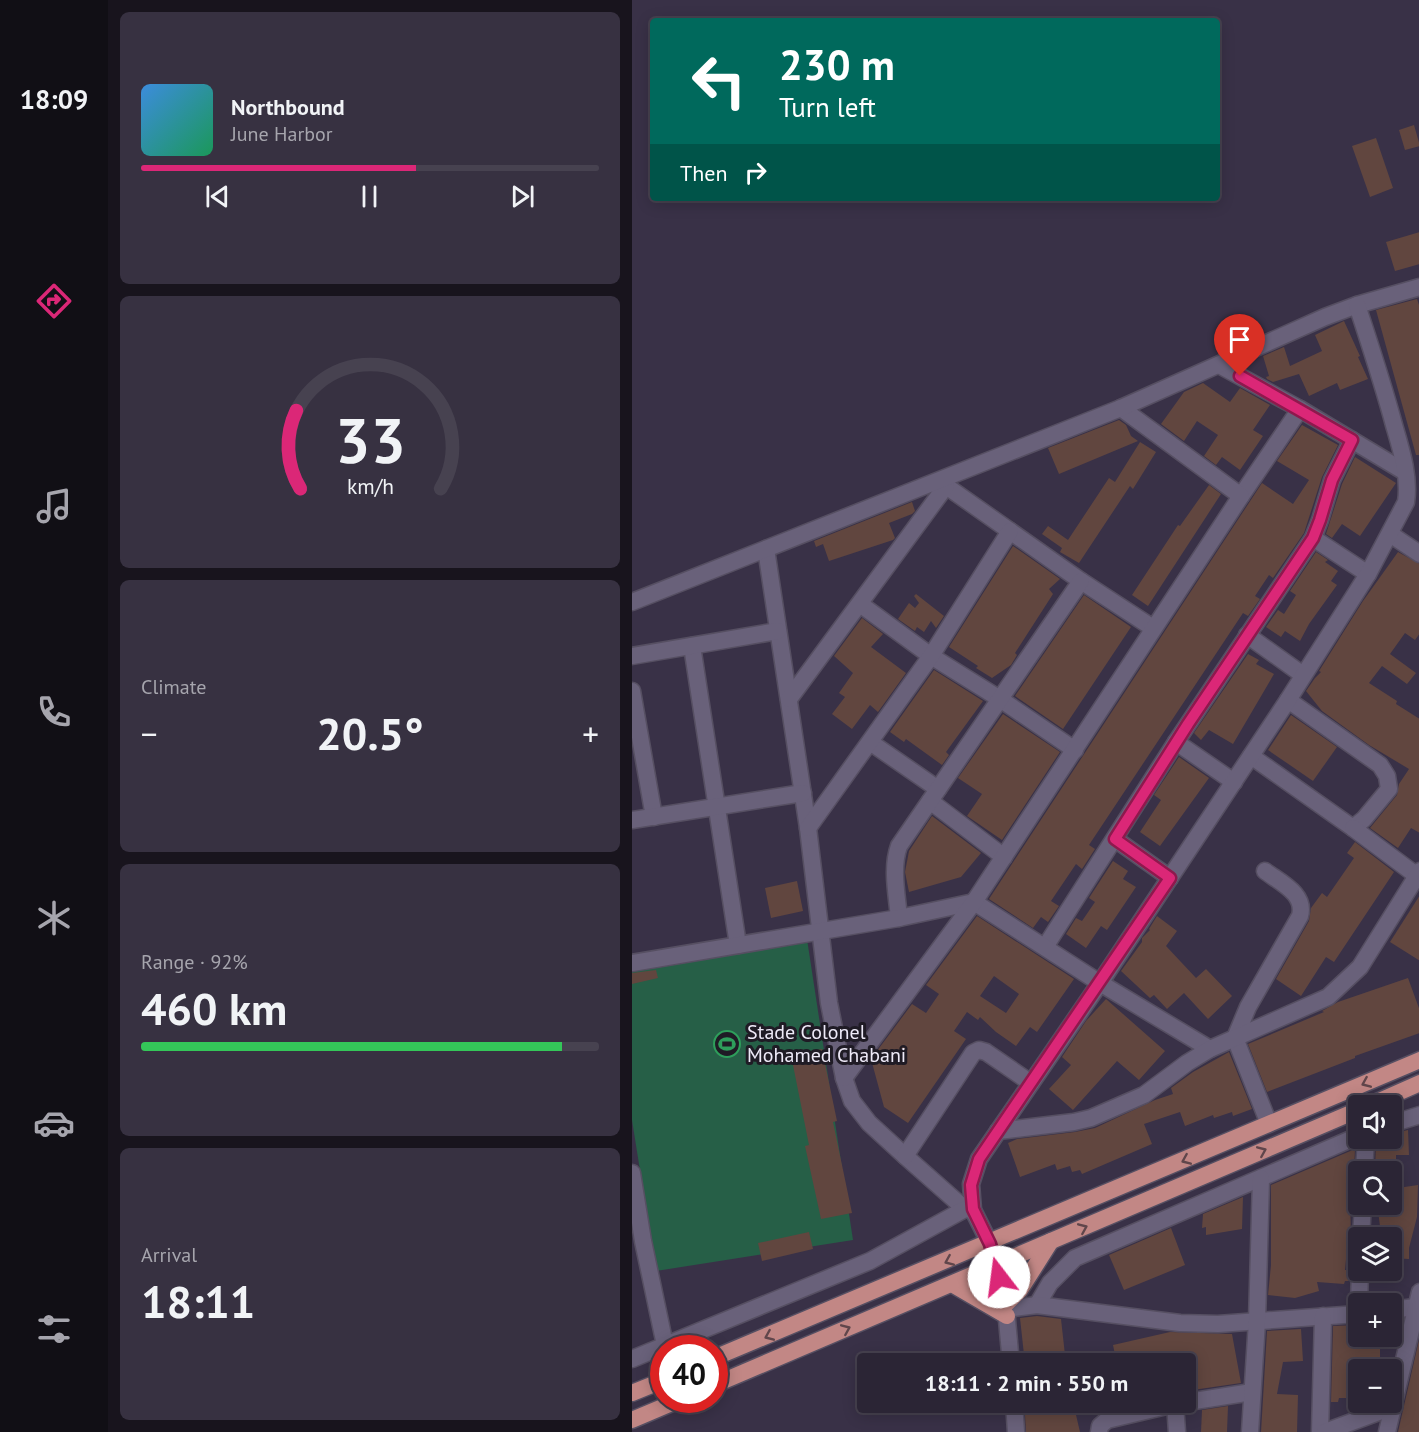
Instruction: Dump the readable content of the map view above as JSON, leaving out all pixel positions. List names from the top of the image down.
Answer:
{
  "places": {
    "sports": ["Stade Colonel Mohamed Chabani"]
  },
  "page": {
    "tabs": "18:09",
    "turn": ["230 m", "Turn left"],
    "song": ["Northbound", "June Harbor"],
    "then": "Then",
    "tile": [
      "Climate",
      ["Range · 92%", "460 km"],
      ["Arrival", "18:11"]
    ],
    "heat": ["−", "20.5°", "+"],
    "map_buttons": ["+", "−"],
    "limit": "40",
    "trip": "18:11 · 2 min · 550 m",
    "gauge": ["33", "km/h"]
  }
}
